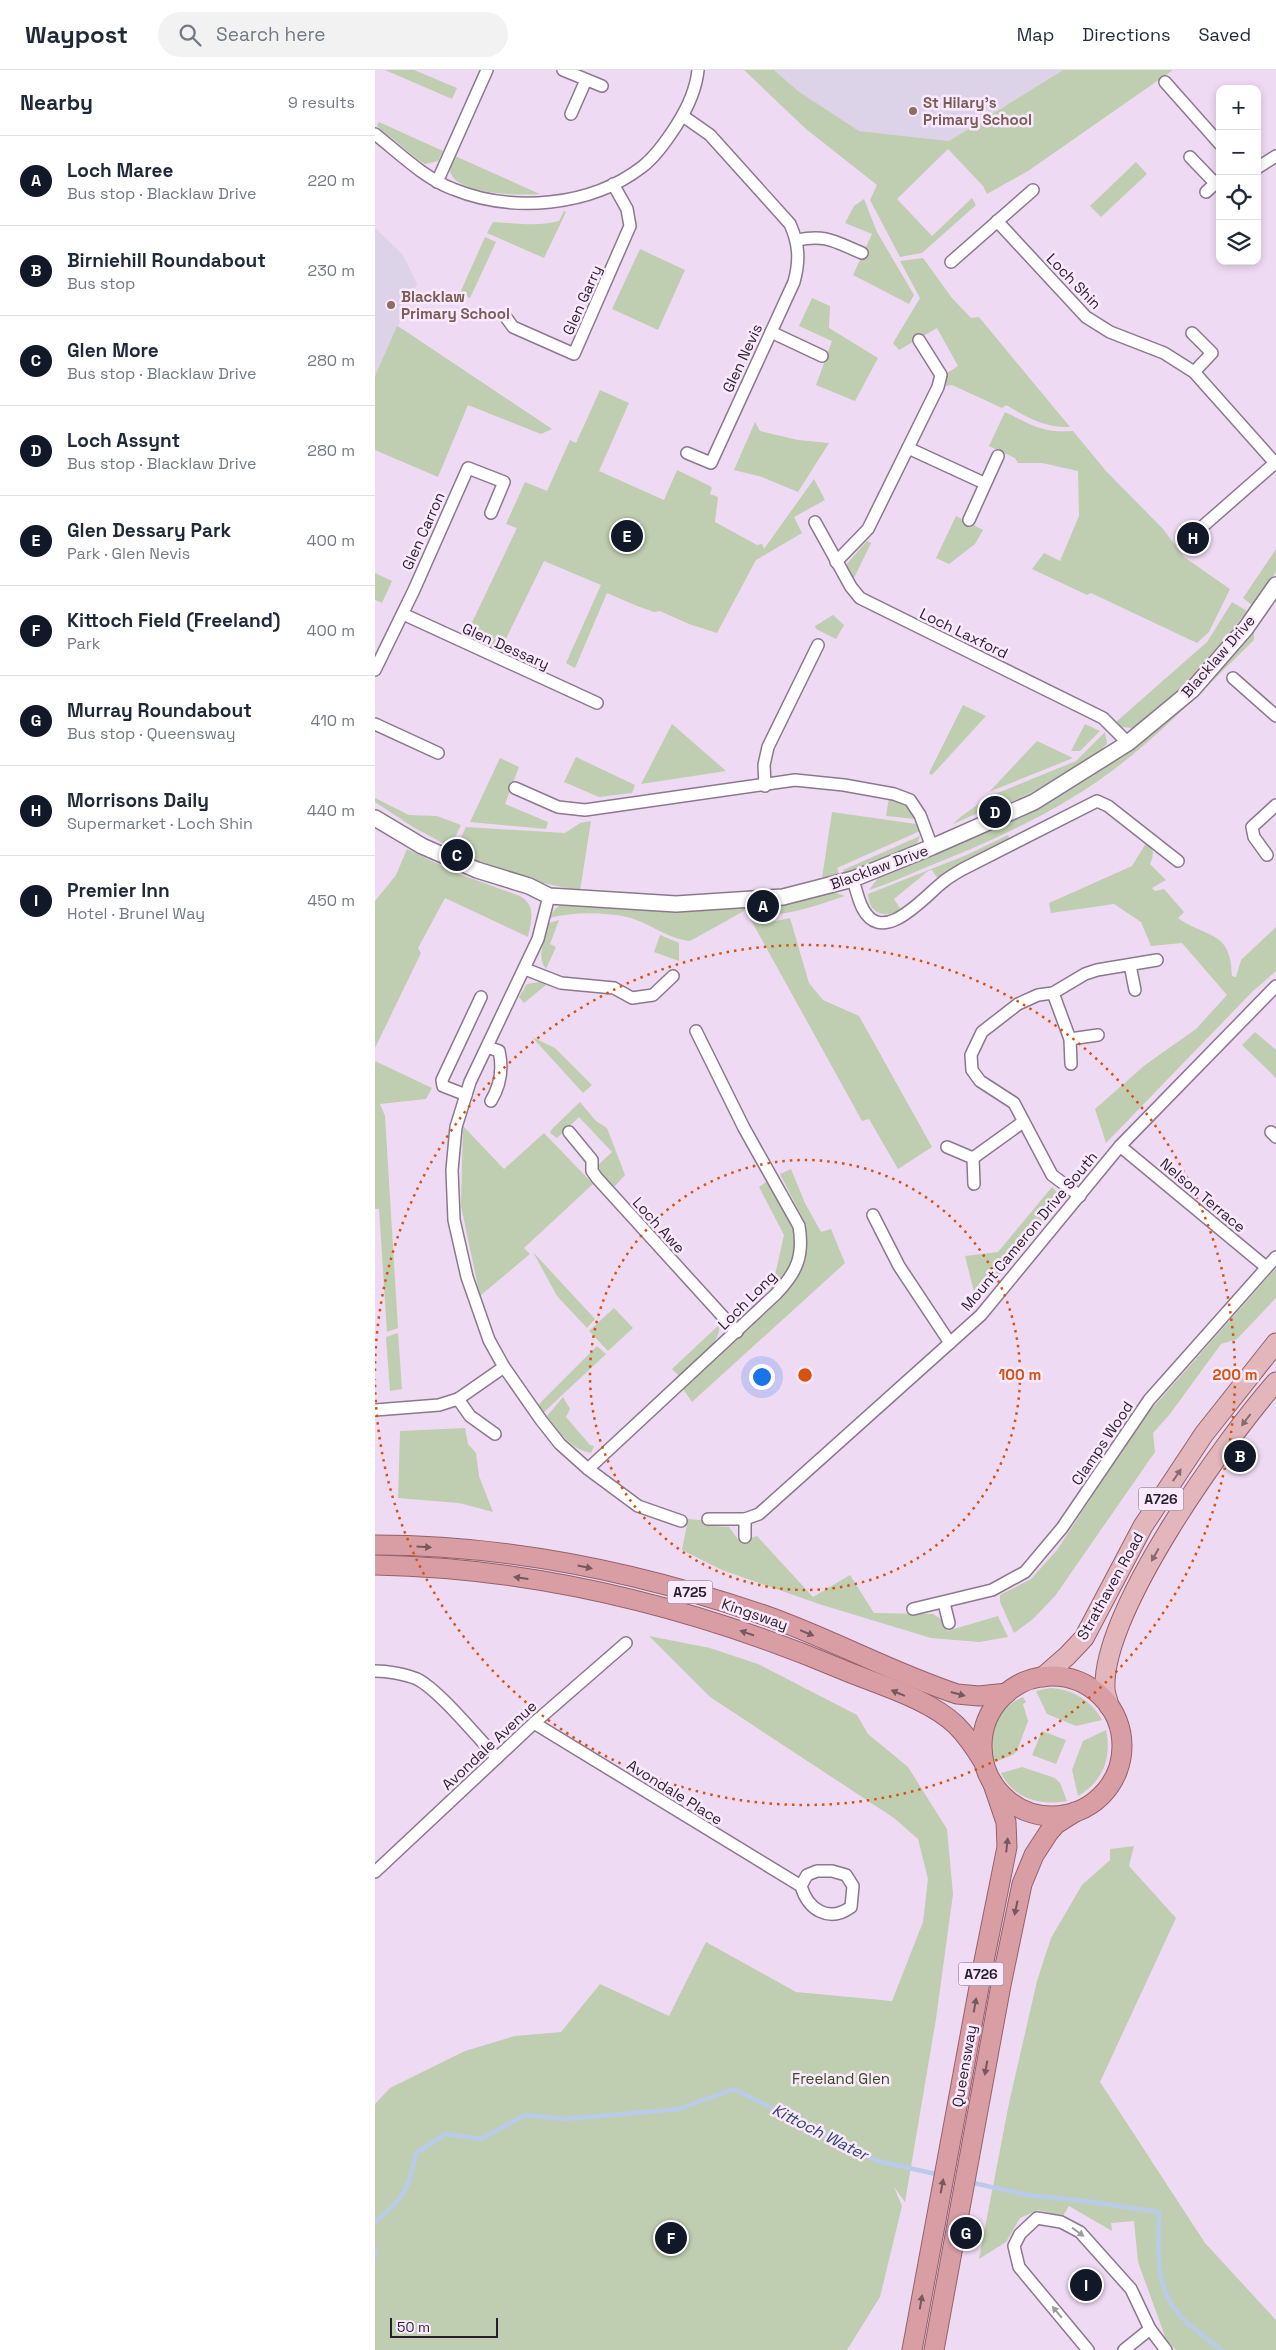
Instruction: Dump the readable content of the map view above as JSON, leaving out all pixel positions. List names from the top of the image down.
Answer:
{
  "streets": {
    "highway": [
      "A726",
      "A725",
      "Kingsway",
      "Queensway"
    ],
    "main road": ["Strathaven Road"],
    "street": [
      "Loch Shin",
      "Glen Garry",
      "Glen Nevis",
      "Glen Carron",
      "Loch Laxford",
      "Glen Dessary",
      "Blacklaw Drive",
      "Nelson Terrace",
      "Loch Awe",
      "Mount Cameron Drive South",
      "Loch Long",
      "Clamps Wood",
      "Avondale Avenue",
      "Avondale Place"
    ]
  },
  "crossings": [
    ["Glen Carron", "Glen Dessary"],
    ["Loch Laxford", "Blacklaw Drive"],
    ["Nelson Terrace", "Mount Cameron Drive South"],
    ["Nelson Terrace", "Clamps Wood"],
    ["Loch Awe", "Loch Long"],
    ["A726", "Strathaven Road"],
    ["A726", "Kingsway"],
    ["A726", "Queensway"],
    ["Strathaven Road", "Kingsway"],
    ["Strathaven Road", "Queensway"],
    ["Kingsway", "Queensway"],
    ["Avondale Avenue", "Avondale Place"]
  ],
  "water": ["Kittoch Water"],
  "parks": ["Freeland Glen"],
  "places": ["St Hilary's Primary School", "Blacklaw Primary School"],
  "scale_bar": "50 m",
  "page": {
    "header": "Waypost",
    "search": "Search here",
    "nav": ["Map", "Directions", "Saved"],
    "heading": ["Nearby", "9 results"],
    "map_buttons": ["+", "−"],
    "list": [
      {
        "mark": "A",
        "name": "Loch Maree",
        "note": "Bus stop · Blacklaw Drive",
        "value": "220 m"
      },
      {
        "mark": "B",
        "name": "Birniehill Roundabout",
        "note": "Bus stop",
        "value": "230 m"
      },
      {
        "mark": "C",
        "name": "Glen More",
        "note": "Bus stop · Blacklaw Drive",
        "value": "280 m"
      },
      {
        "mark": "D",
        "name": "Loch Assynt",
        "note": "Bus stop · Blacklaw Drive",
        "value": "280 m"
      },
      {
        "mark": "E",
        "name": "Glen Dessary Park",
        "note": "Park · Glen Nevis",
        "value": "400 m"
      },
      {
        "mark": "F",
        "name": "Kittoch Field (Freeland)",
        "note": "Park",
        "value": "400 m"
      },
      {
        "mark": "G",
        "name": "Murray Roundabout",
        "note": "Bus stop · Queensway",
        "value": "410 m"
      },
      {
        "mark": "H",
        "name": "Morrisons Daily",
        "note": "Supermarket · Loch Shin",
        "value": "440 m"
      },
      {
        "mark": "I",
        "name": "Premier Inn",
        "note": "Hotel · Brunel Way",
        "value": "450 m"
      }
    ],
    "pins": [
      "E",
      "H",
      "D",
      "C",
      "A",
      "B",
      "G",
      "F",
      "I"
    ],
    "scale": "50 m"
  },
  "rings": ["100 m", "200 m"]
}
